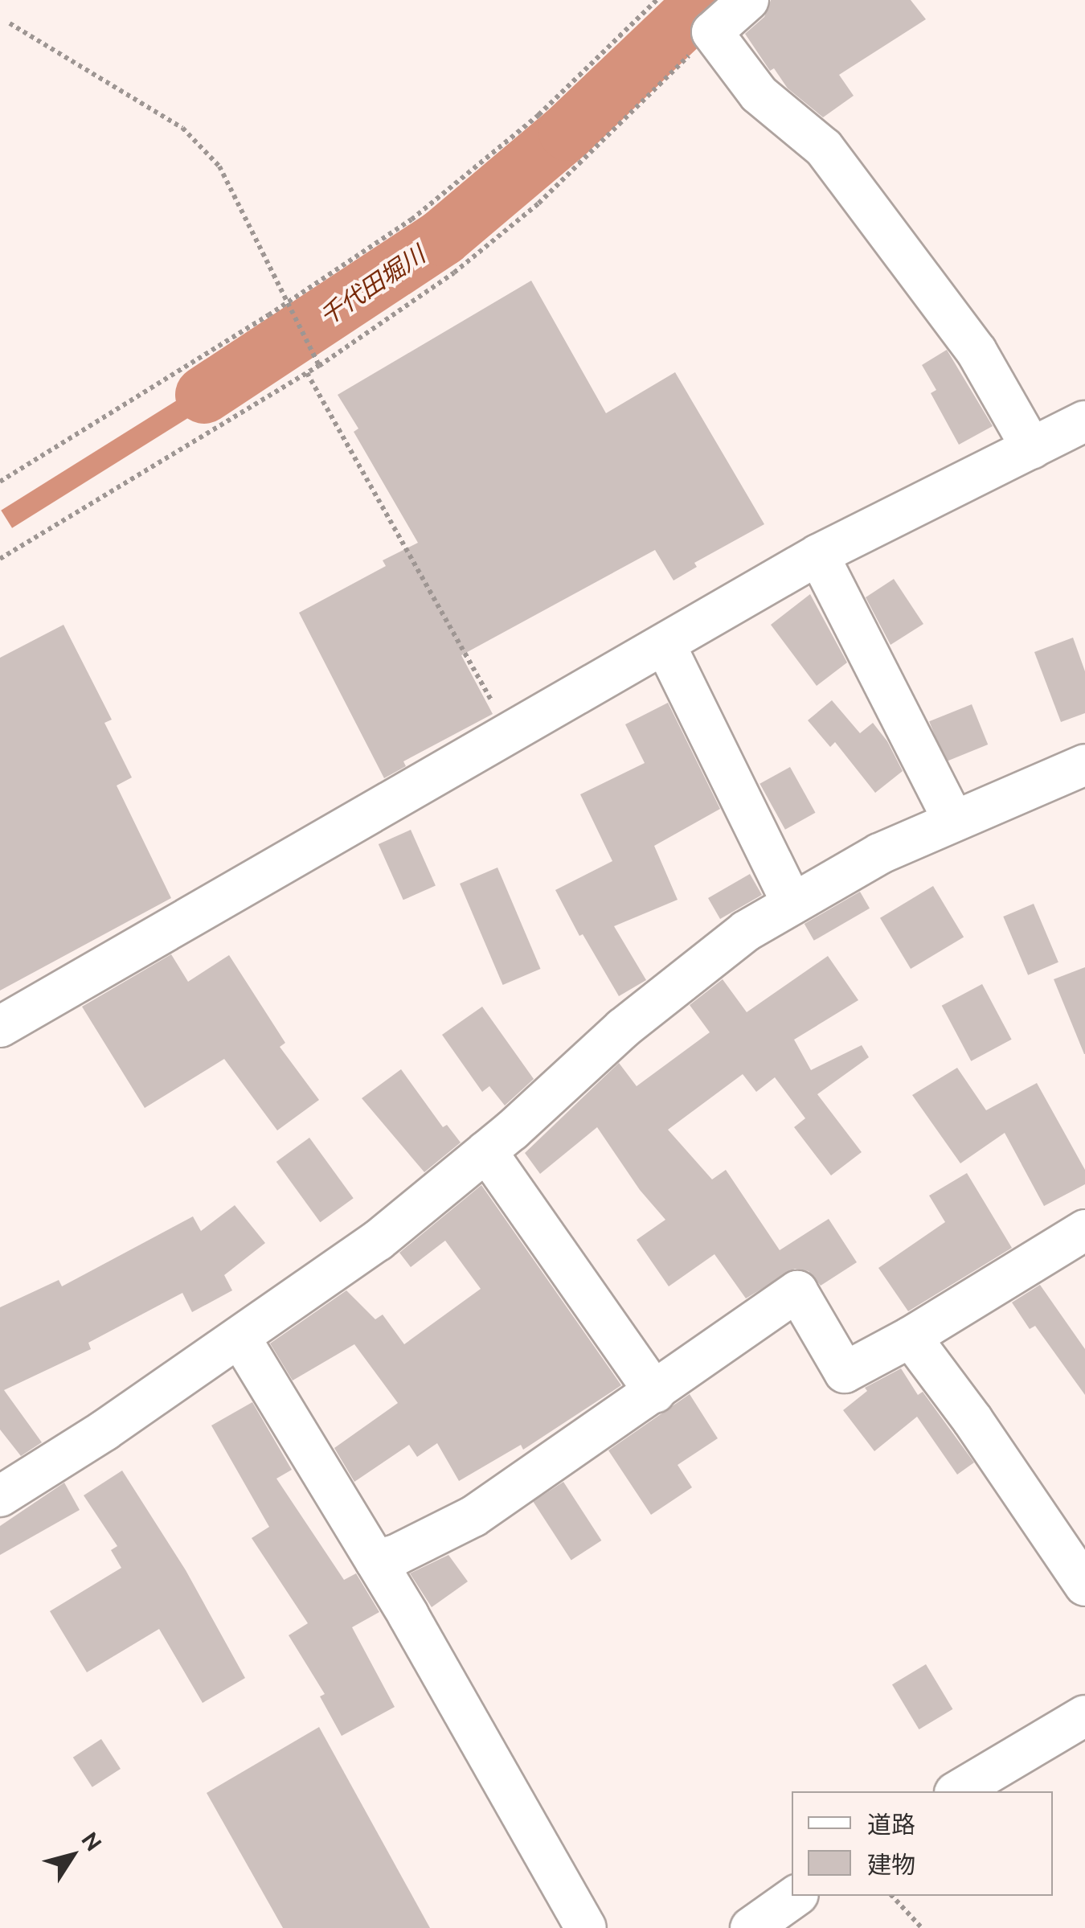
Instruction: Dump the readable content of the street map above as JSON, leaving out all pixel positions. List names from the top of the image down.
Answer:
{
  "water": ["千代田堀川"],
  "legend": ["道路", "建物"],
  "north": "top right"
}
